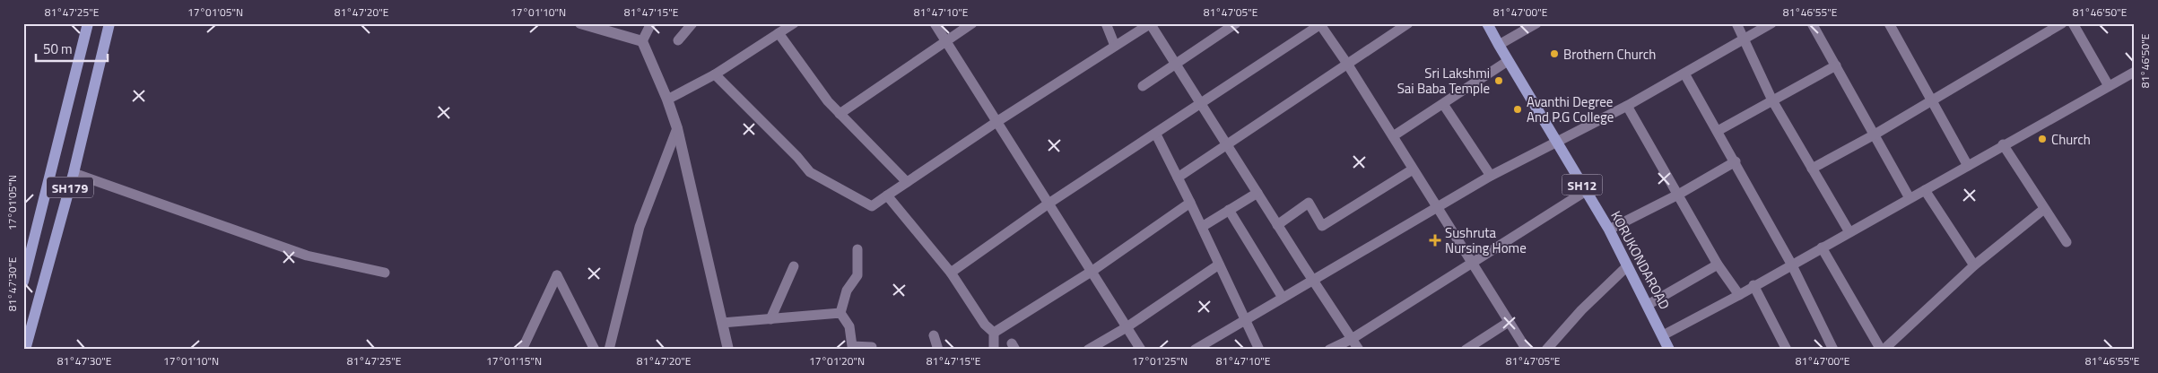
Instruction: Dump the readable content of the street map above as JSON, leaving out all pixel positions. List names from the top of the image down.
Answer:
{
  "streets": {
    "main road": ["SH12", "SH179", "KORUKONDAROAD"]
  },
  "places": {
    "other": [
      "Brothern Church",
      "Sri Lakshmi Sai Baba Temple",
      "Avanthi Degree And P.G College",
      "Church"
    ],
    "health": ["Sushruta Nursing Home"]
  },
  "scale_bar": "50 m",
  "coordinates": [
    "81°47'25\"E",
    "17°01'05\"N",
    "81°47'20\"E",
    "17°01'10\"N",
    "81°47'15\"E",
    "81°47'10\"E",
    "81°47'05\"E",
    "81°47'00\"E",
    "81°46'55\"E",
    "81°46'50\"E",
    "81°47'30\"E",
    "17°01'15\"N",
    "17°01'20\"N",
    "17°01'25\"N"
  ]
}
